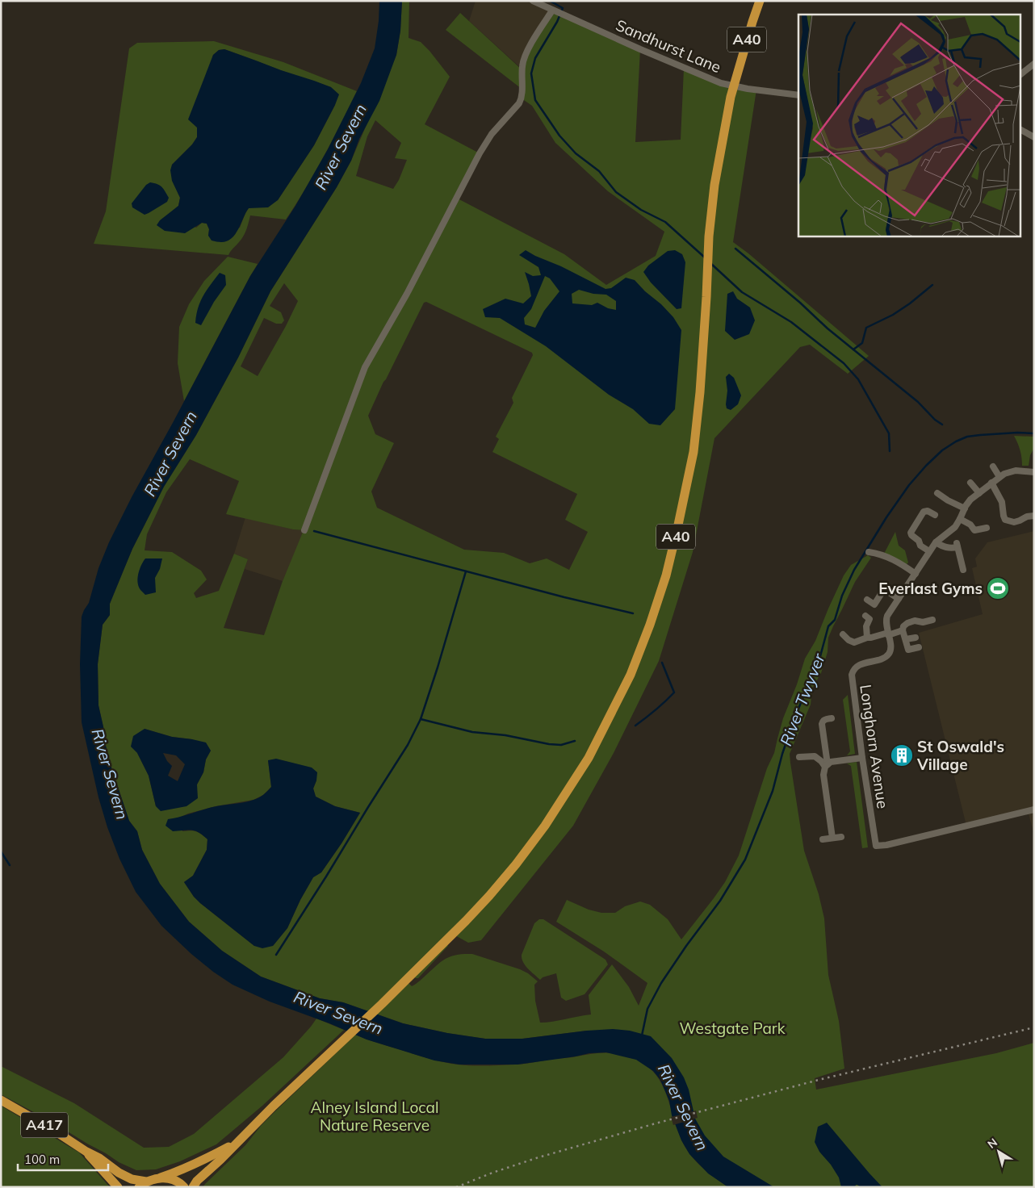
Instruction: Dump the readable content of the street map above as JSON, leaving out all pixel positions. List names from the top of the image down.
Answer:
{
  "streets": {
    "highway": ["A40", "A417"],
    "street": ["Sandhurst Lane", "Longhorn Avenue"]
  },
  "crossings": [
    ["A40", "A417"]
  ],
  "water": ["River Severn", "River Twyver"],
  "parks": ["Westgate Park", "Alney Island Local Nature Reserve"],
  "places": {
    "sports": ["Everlast Gyms"],
    "building": ["St Oswald's Village"]
  },
  "scale_bar": "100 m",
  "north": "top left"
}
